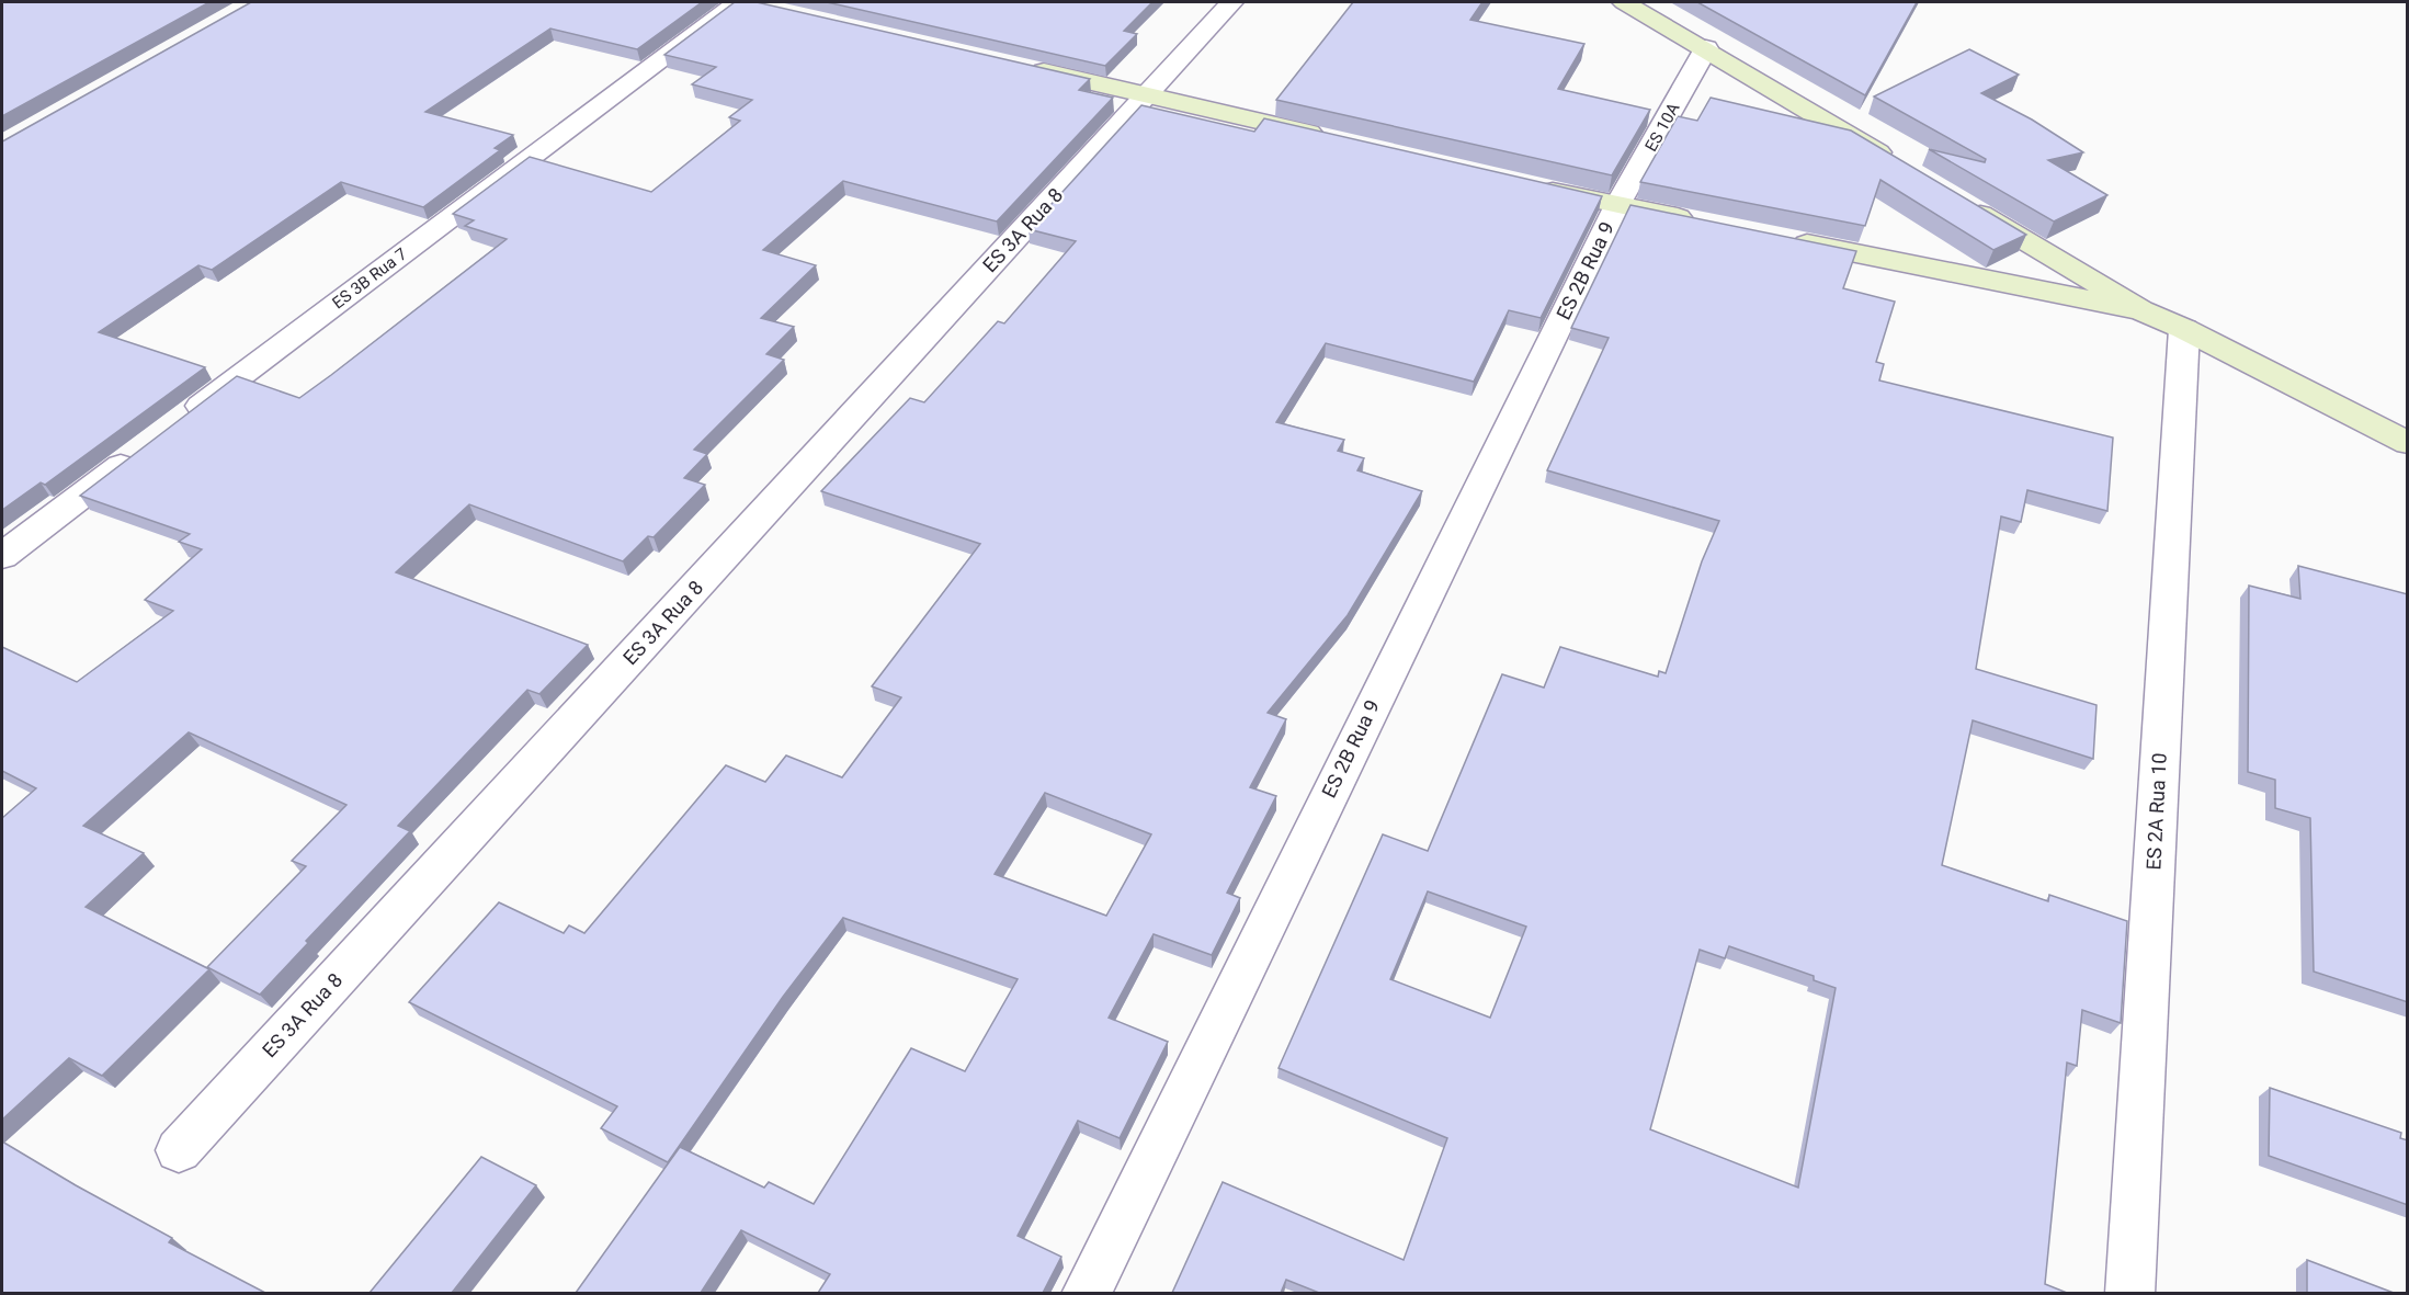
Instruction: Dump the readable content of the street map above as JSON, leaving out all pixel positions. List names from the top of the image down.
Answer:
{
  "streets": {
    "street": [
      "ES 10A",
      "ES 3A Rua 8",
      "ES 2B Rua 9",
      "ES 3B Rua 7",
      "ES 2A Rua 10"
    ]
  },
  "crossings": [
    ["ES 10A", "ES 2B Rua 9"]
  ]
}
